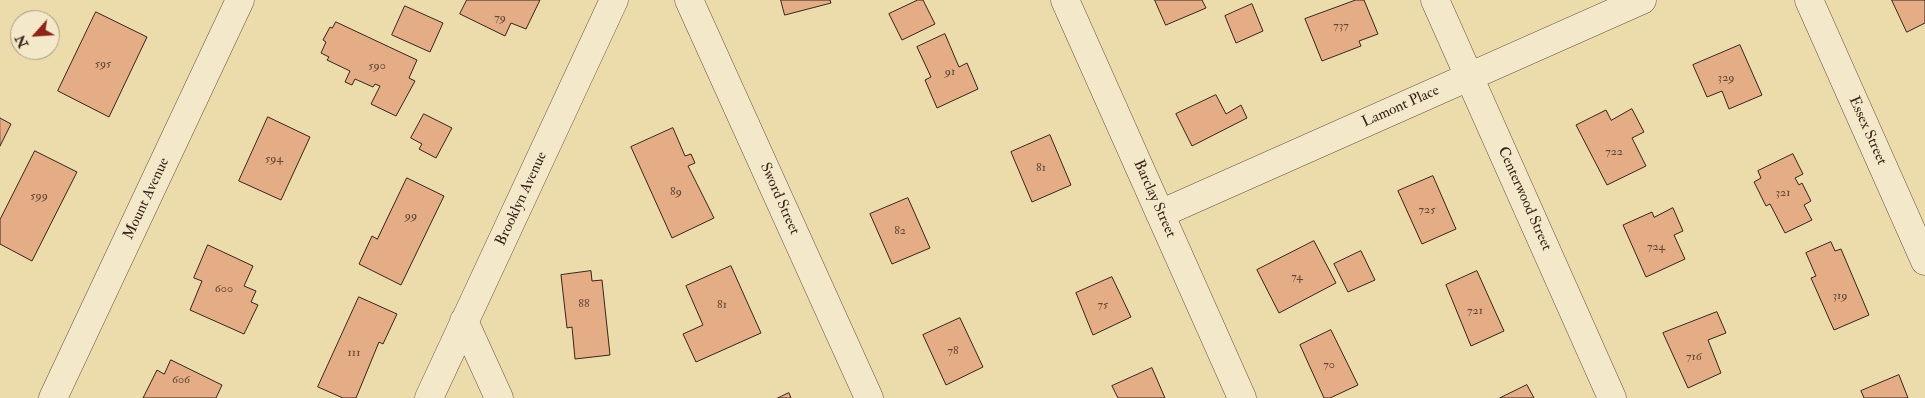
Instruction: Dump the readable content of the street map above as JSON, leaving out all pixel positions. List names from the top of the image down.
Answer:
{
  "streets": {
    "street": [
      "Lamont Place",
      "Essex Street",
      "Mount Avenue",
      "Brooklyn Avenue",
      "Sword Street",
      "Barclay Street",
      "Centerwood Street"
    ]
  },
  "crossings": [
    ["Lamont Place", "Barclay Street"],
    ["Lamont Place", "Centerwood Street"]
  ],
  "house_numbers": [
    "79",
    "737",
    "595",
    "590",
    "91",
    "329",
    "722",
    "594",
    "81",
    "89",
    "321",
    "599",
    "725",
    "99",
    "82",
    "724",
    "74",
    "600",
    "319",
    "88",
    "81",
    "75",
    "721",
    "78",
    "111",
    "716",
    "70",
    "606"
  ],
  "north": "bottom left"
}
